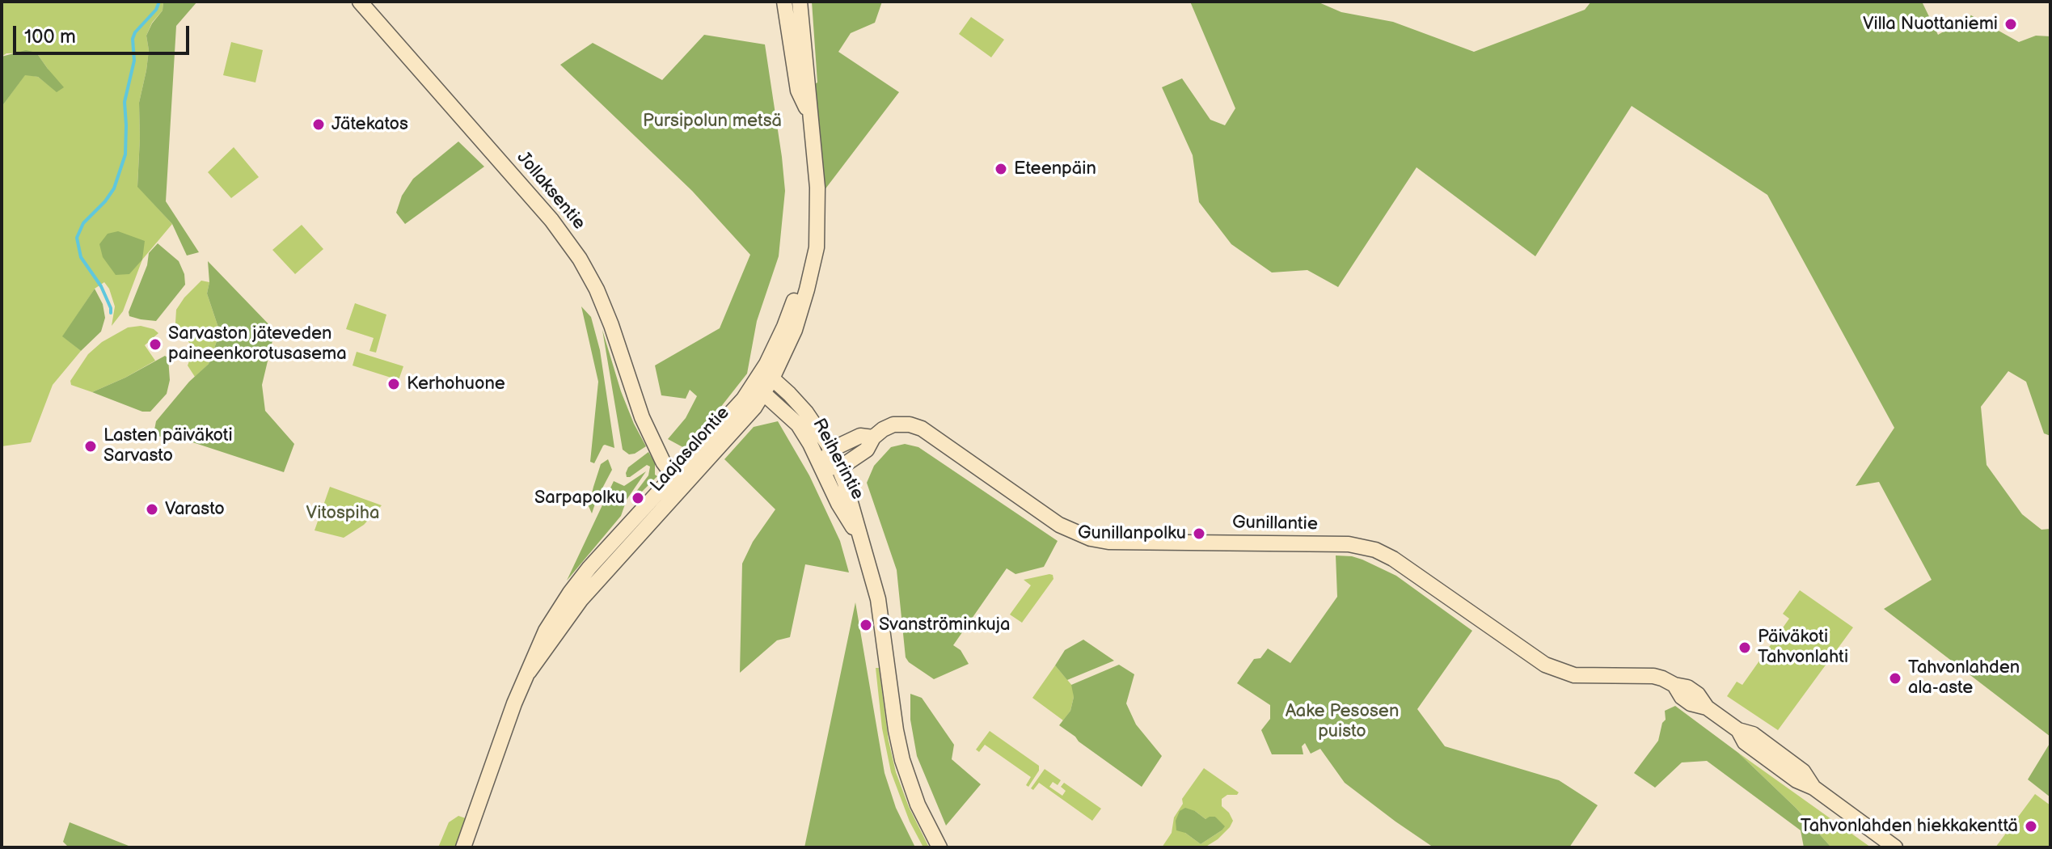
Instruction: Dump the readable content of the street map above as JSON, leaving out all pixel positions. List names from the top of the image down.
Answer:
{
  "streets": {
    "main road": [
      "Jollaksentie",
      "Laajasalontie",
      "Reiherintie",
      "Gunillantie"
    ]
  },
  "crossings": [
    ["Jollaksentie", "Laajasalontie"],
    ["Laajasalontie", "Reiherintie"],
    ["Reiherintie", "Gunillantie"]
  ],
  "parks": ["Pursipolun metsä", "Vitospiha", "Aake Pesosen puisto"],
  "places": [
    "Villa Nuottaniemi",
    "Jätekatos",
    "Eteenpäin",
    "Sarvaston jäteveden paineenkorotusasema",
    "Kerhohuone",
    "Lasten päiväkoti Sarvasto",
    "Sarpapolku",
    "Varasto",
    "Gunillanpolku",
    "Svanströminkuja",
    "Päiväkoti Tahvonlahti",
    "Tahvonlahden ala-aste",
    "Tahvonlahden hiekkakenttä"
  ],
  "scale_bar": "100 m"
}
